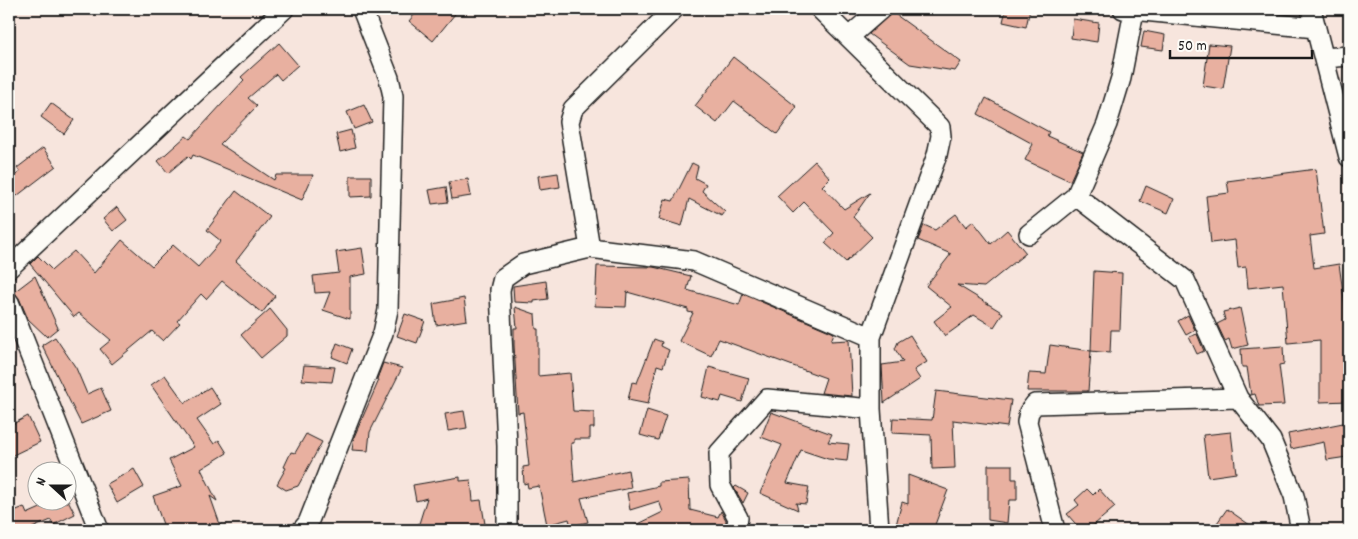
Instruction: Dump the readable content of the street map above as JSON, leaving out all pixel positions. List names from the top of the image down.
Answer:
{
  "scale_bar": "50 m",
  "north": "left"
}
